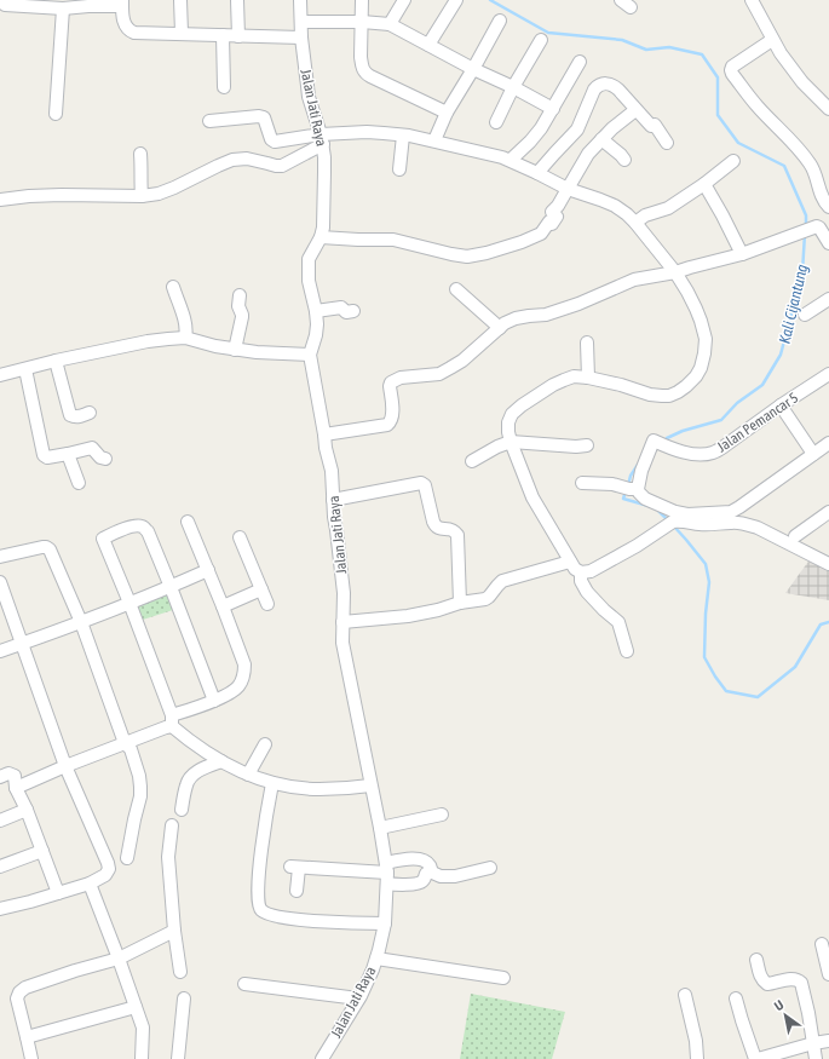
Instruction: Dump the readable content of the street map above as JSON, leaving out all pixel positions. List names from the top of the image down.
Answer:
{
  "streets": {
    "street": ["Jalan Jati Raya", "Jalan Pemancar 5"]
  },
  "water": ["Kali Cijantung"],
  "north": "top left"
}
